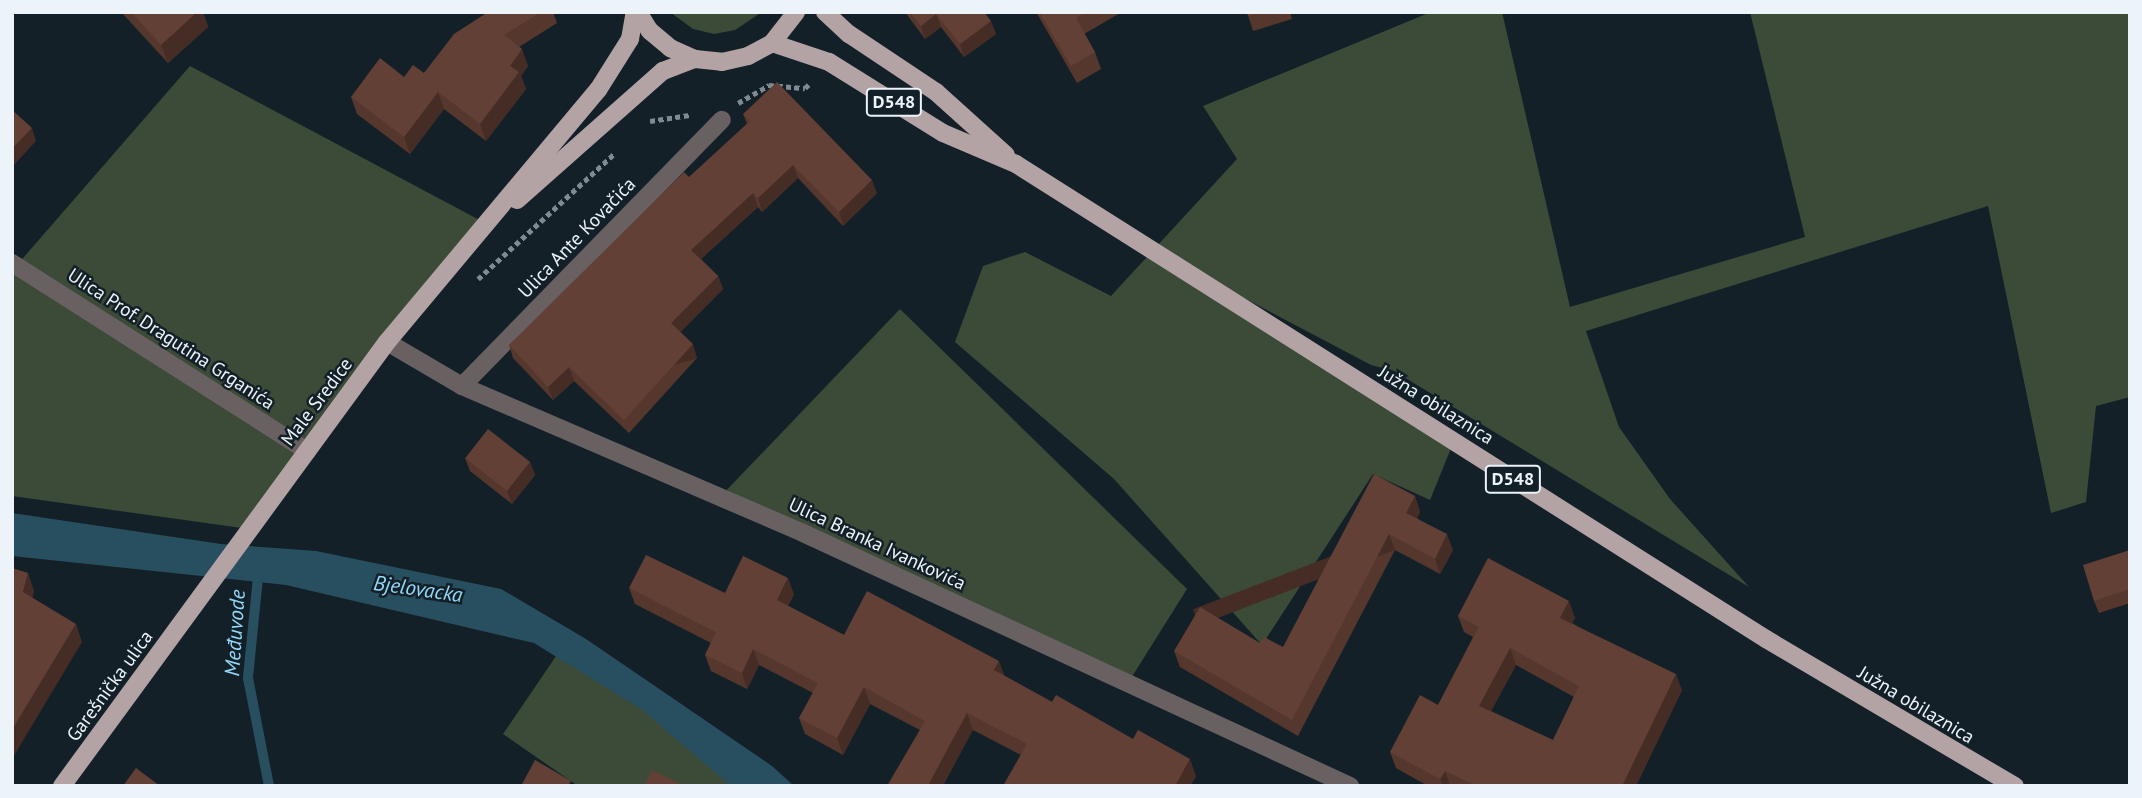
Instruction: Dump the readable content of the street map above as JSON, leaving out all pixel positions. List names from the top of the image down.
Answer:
{
  "streets": {
    "main road": [
      "D548",
      "Male Sredice",
      "Južna obilaznica",
      "Garešnička ulica"
    ],
    "street": ["Ulica Ante Kovačića", "Ulica Prof. Dragutina Grganića", "Ulica Branka Ivankovića"]
  },
  "crossings": [
    ["Ulica Ante Kovačića", "Ulica Branka Ivankovića"],
    ["Ulica Prof. Dragutina Grganića", "Male Sredice"],
    ["Male Sredice", "Ulica Branka Ivankovića"],
    ["Male Sredice", "Garešnička ulica"]
  ],
  "water": ["Bjelovacka", "Međuvode"]
}
